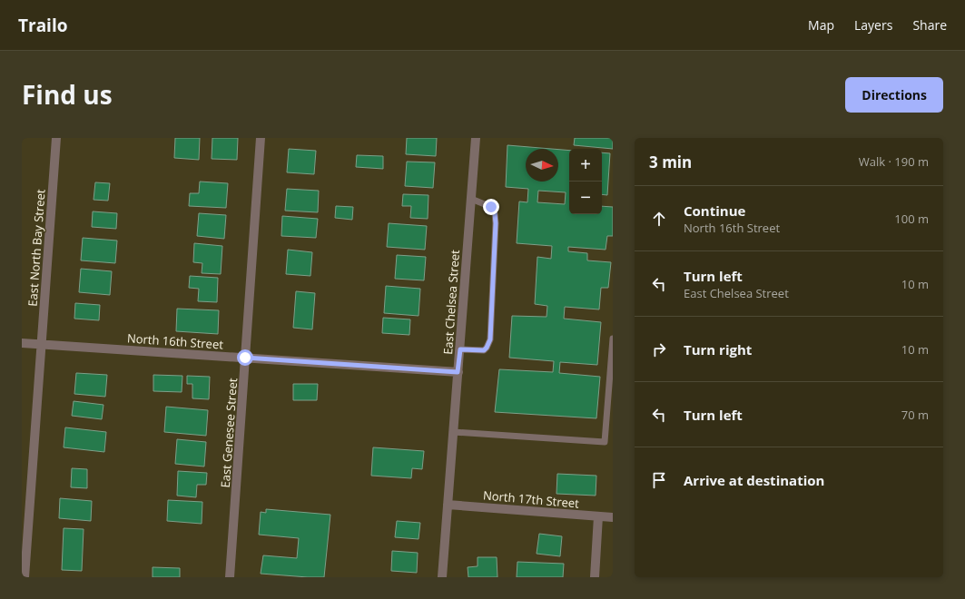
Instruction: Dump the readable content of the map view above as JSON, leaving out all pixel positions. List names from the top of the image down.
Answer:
{
  "streets": {
    "street": [
      "East North Bay Street",
      "East Chelsea Street",
      "North 16th Street",
      "East Genesee Street",
      "North 17th Street"
    ]
  },
  "crossings": [
    ["East North Bay Street", "North 16th Street"],
    ["East Chelsea Street", "North 16th Street"],
    ["East Chelsea Street", "North 17th Street"],
    ["North 16th Street", "East Genesee Street"]
  ],
  "north": "right",
  "page": {
    "header": "Trailo",
    "nav": ["Map", "Layers", "Share"],
    "title": "Find us",
    "buttons": "Directions",
    "heading": ["3 min", "Walk · 190 m"],
    "map_buttons": ["+", "−"],
    "list": [
      ["Continue", "North 16th Street", "100 m"],
      ["Turn left", "East Chelsea Street", "10 m"],
      ["Turn right", "10 m"],
      ["Turn left", "70 m"],
      "Arrive at destination"
    ]
  }
}
